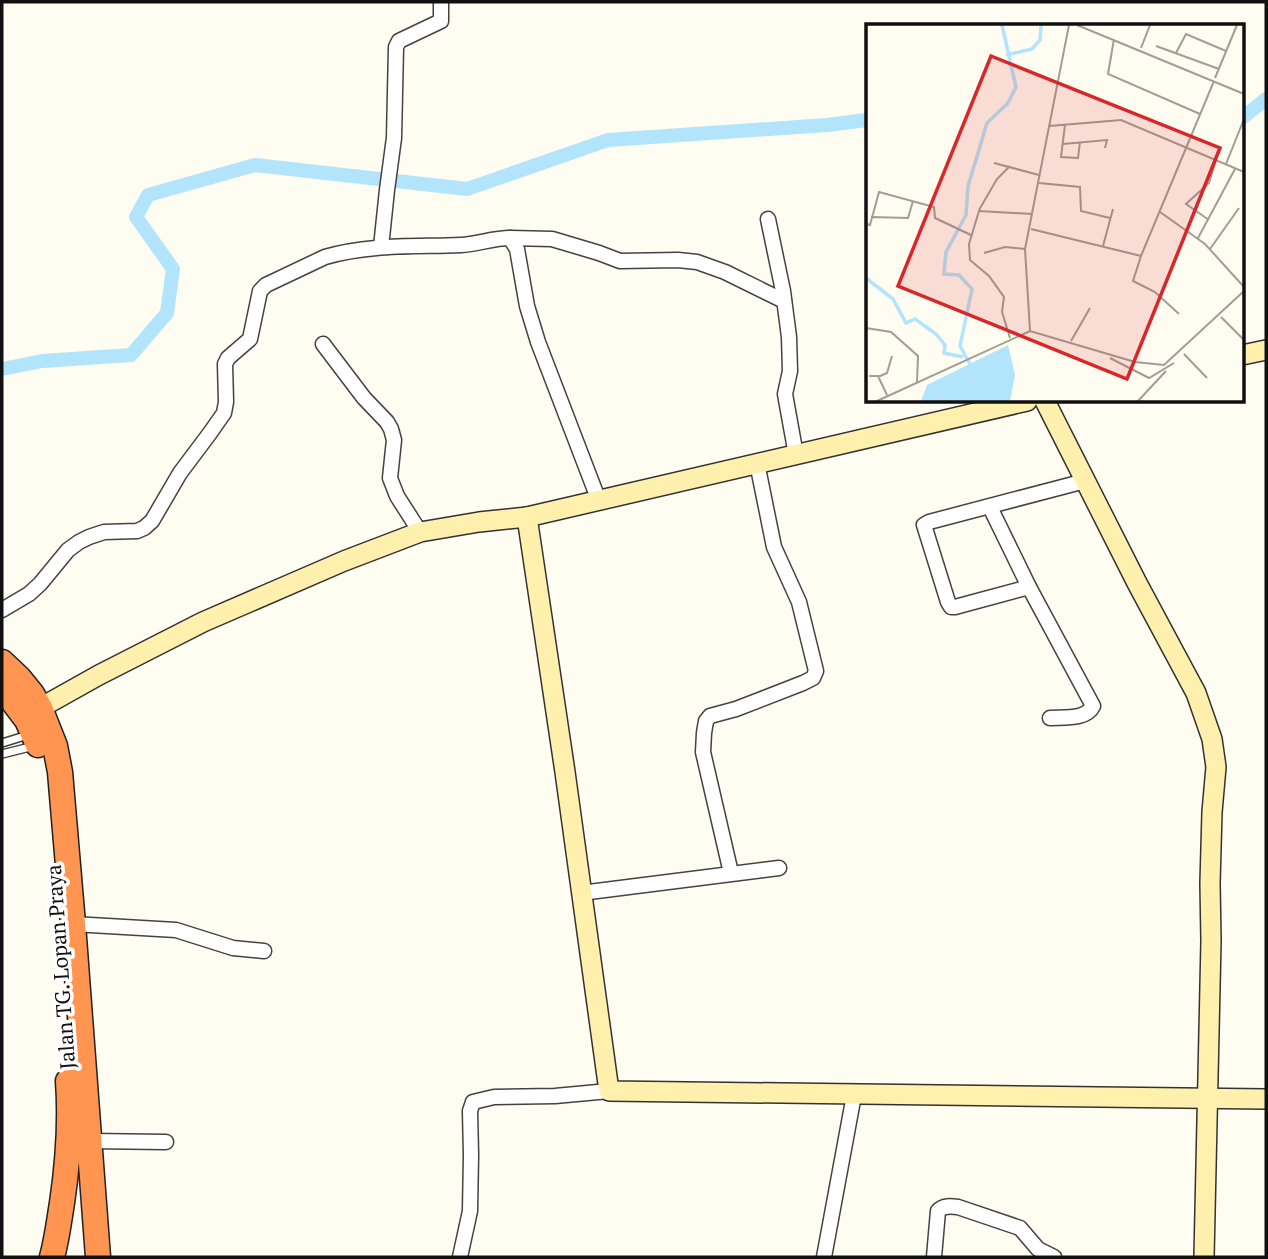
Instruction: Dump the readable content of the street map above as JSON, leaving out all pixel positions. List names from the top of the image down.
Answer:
{
  "streets": {
    "highway": ["Jalan TG. Lopan Praya"]
  }
}
